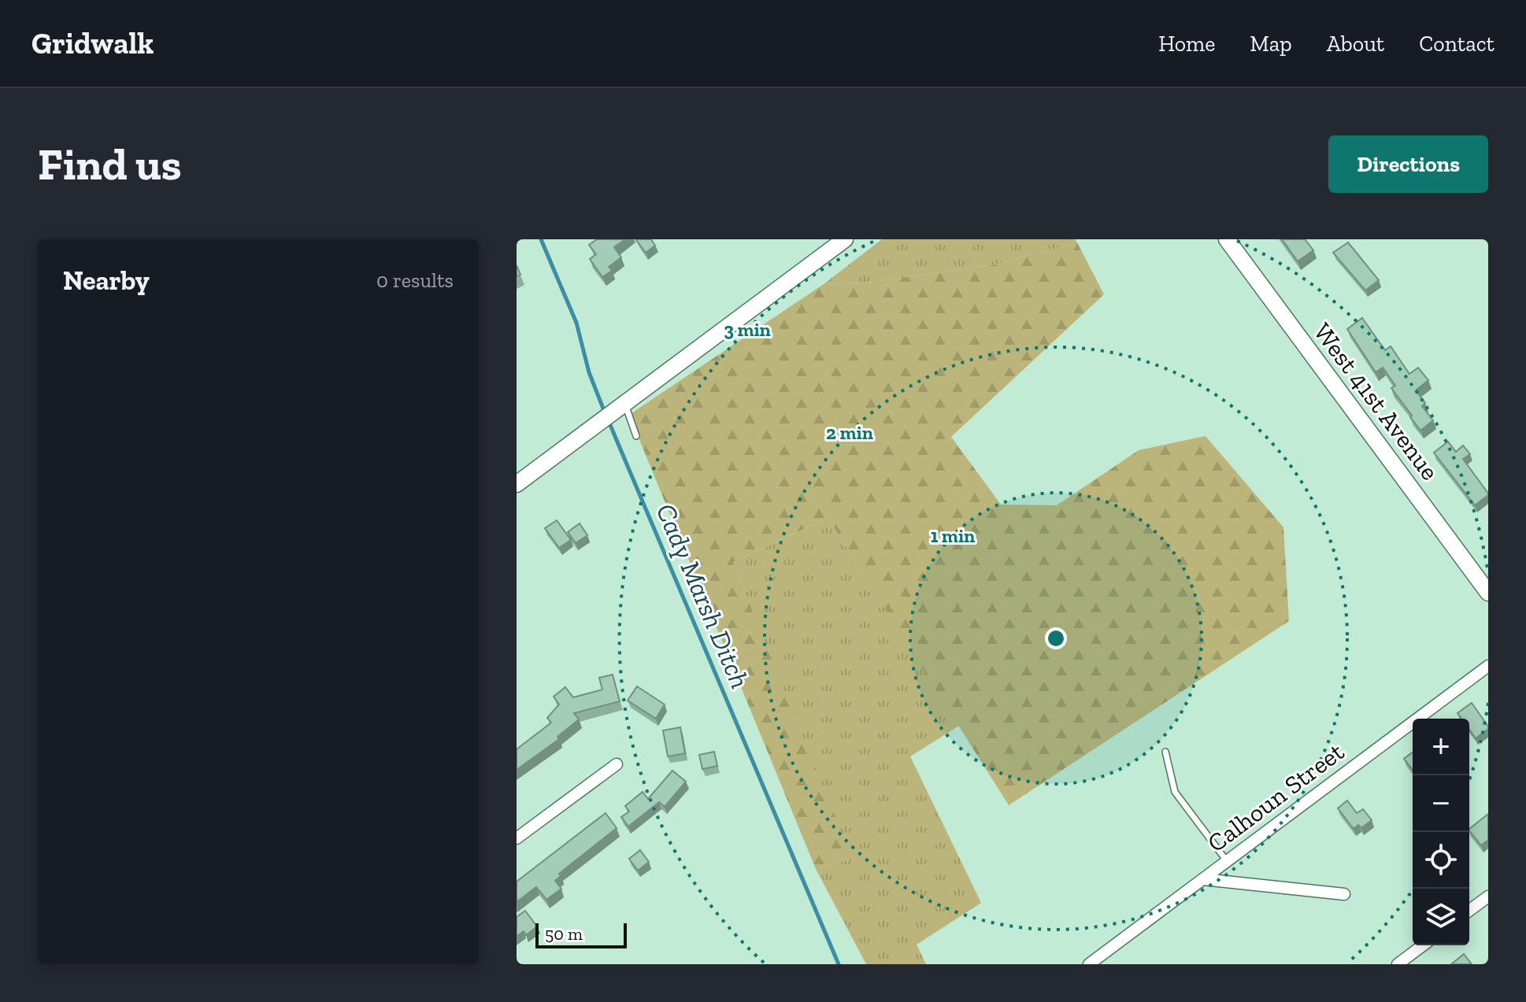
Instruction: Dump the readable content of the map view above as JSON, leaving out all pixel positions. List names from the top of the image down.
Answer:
{
  "streets": {
    "street": ["West 41st Avenue", "Calhoun Street"]
  },
  "water": ["Cady Marsh Ditch"],
  "scale_bar": "50 m",
  "page": {
    "header": "Gridwalk",
    "nav": [
      "Home",
      "Map",
      "About",
      "Contact"
    ],
    "buttons": "Directions",
    "title": "Find us",
    "heading": ["Nearby", "0 results"],
    "map_buttons": ["+", "−"],
    "scale": "50 m"
  },
  "rings": ["3 min", "2 min", "1 min"]
}
